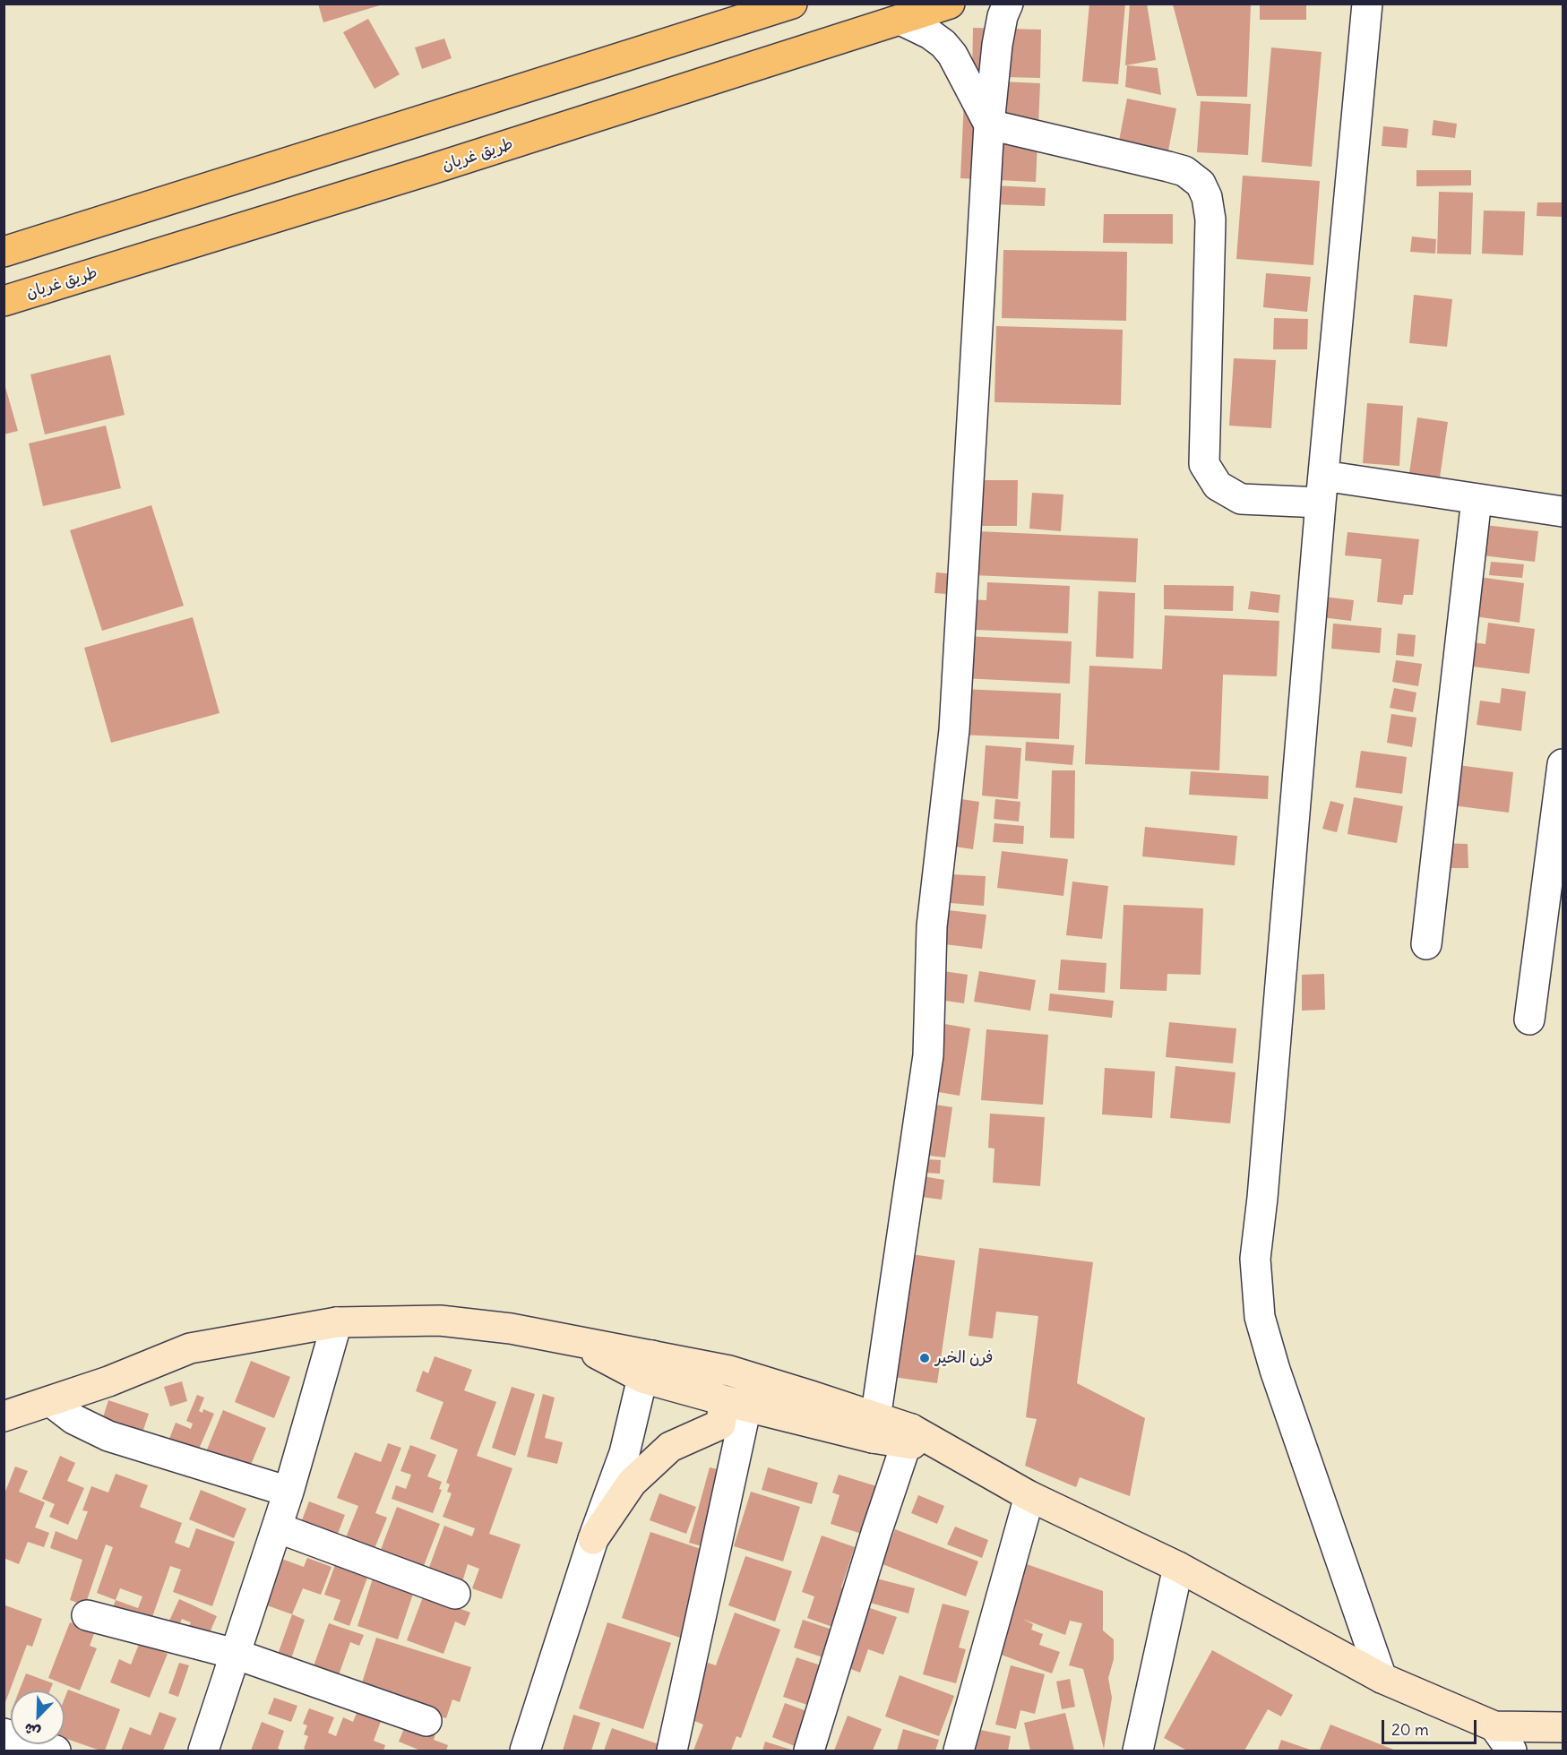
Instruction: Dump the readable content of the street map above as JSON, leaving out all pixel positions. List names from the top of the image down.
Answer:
{
  "streets": {
    "highway": ["طريق غريان"]
  },
  "places": ["فرن الخير"],
  "scale_bar": "20 m",
  "north": "bottom left"
}
